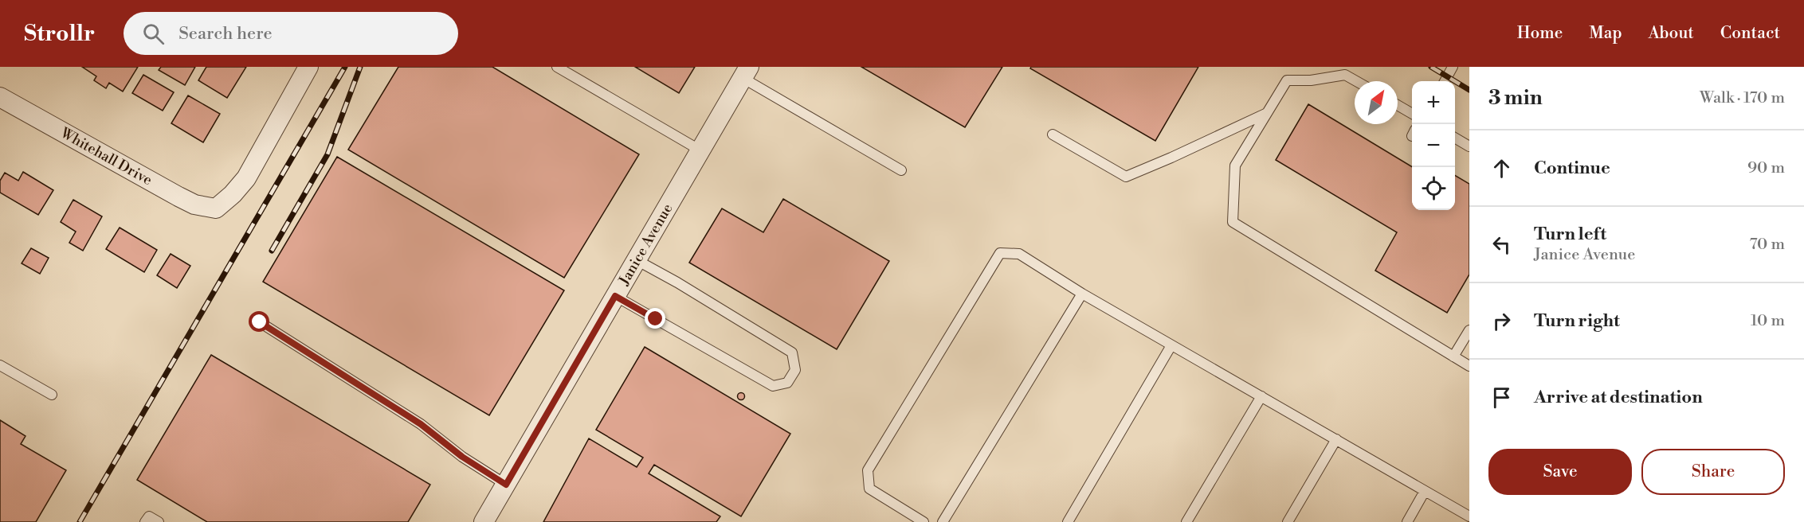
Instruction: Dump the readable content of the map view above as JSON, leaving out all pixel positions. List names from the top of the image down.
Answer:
{
  "streets": {
    "street": ["Whitehall Drive", "Janice Avenue"]
  },
  "north": "top right",
  "page": {
    "header": "Strollr",
    "search": "Search here",
    "nav": [
      "Home",
      "Map",
      "About",
      "Contact"
    ],
    "heading": ["3 min", "Walk · 170 m"],
    "map_buttons": ["+", "−"],
    "list": [
      ["Continue", "90 m"],
      ["Turn left", "Janice Avenue", "70 m"],
      ["Turn right", "10 m"],
      "Arrive at destination"
    ],
    "buttons": ["Save", "Share"]
  }
}
